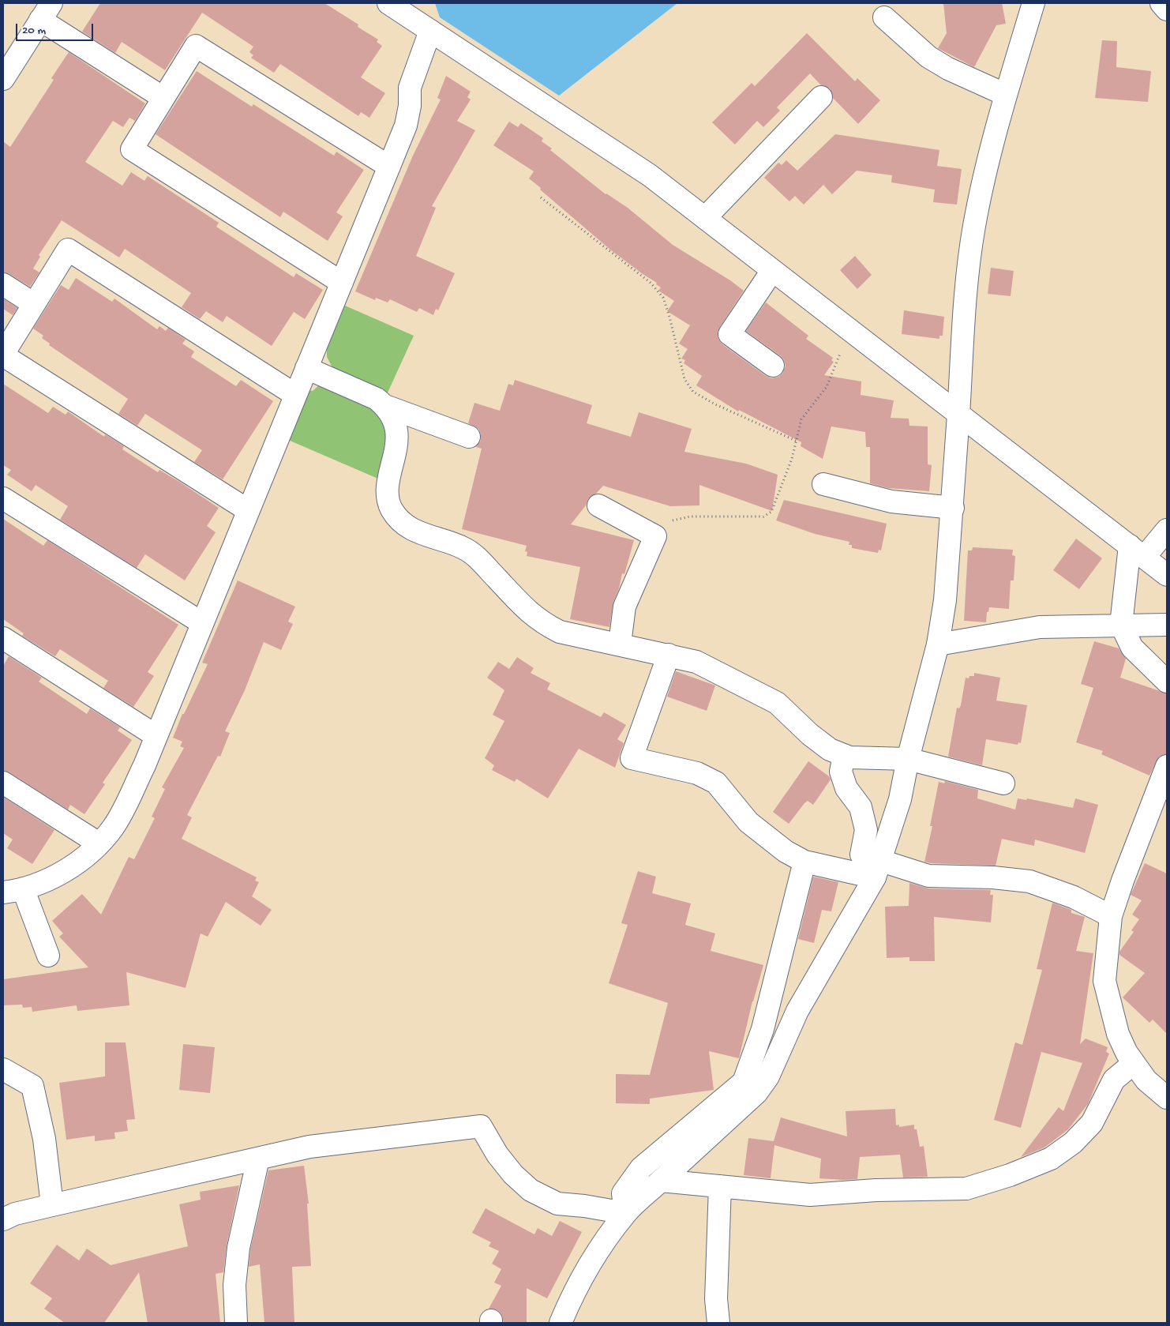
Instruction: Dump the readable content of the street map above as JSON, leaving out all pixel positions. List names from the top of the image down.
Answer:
{
  "scale_bar": "20 m"
}
